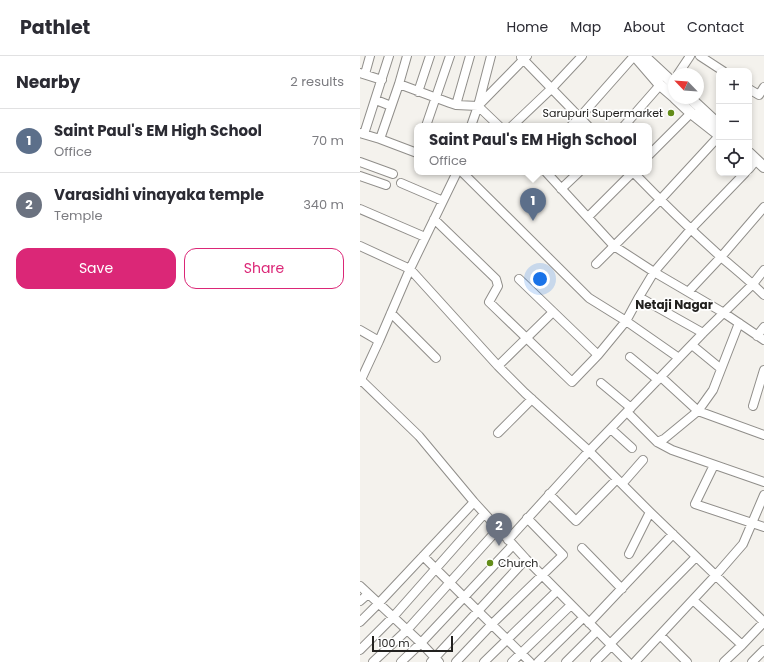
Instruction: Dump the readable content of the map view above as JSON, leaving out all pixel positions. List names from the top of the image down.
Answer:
{
  "districts": ["Netaji Nagar"],
  "places": ["Sarupuri Supermarket", "Church"],
  "scale_bar": "100 m",
  "north": "top left",
  "page": {
    "header": "Pathlet",
    "nav": [
      "Home",
      "Map",
      "About",
      "Contact"
    ],
    "heading": ["Nearby", "2 results"],
    "map_buttons": ["+", "−"],
    "list": [
      {
        "mark": "1",
        "name": "Saint Paul's EM High School",
        "note": "Office",
        "value": "70 m"
      },
      {
        "mark": "2",
        "name": "Varasidhi vinayaka temple",
        "note": "Temple",
        "value": "340 m"
      }
    ],
    "popup": ["Saint Paul's EM High School", "Office"],
    "pins": ["1", "2"],
    "buttons": ["Save", "Share"],
    "scale": "100 m"
  }
}
